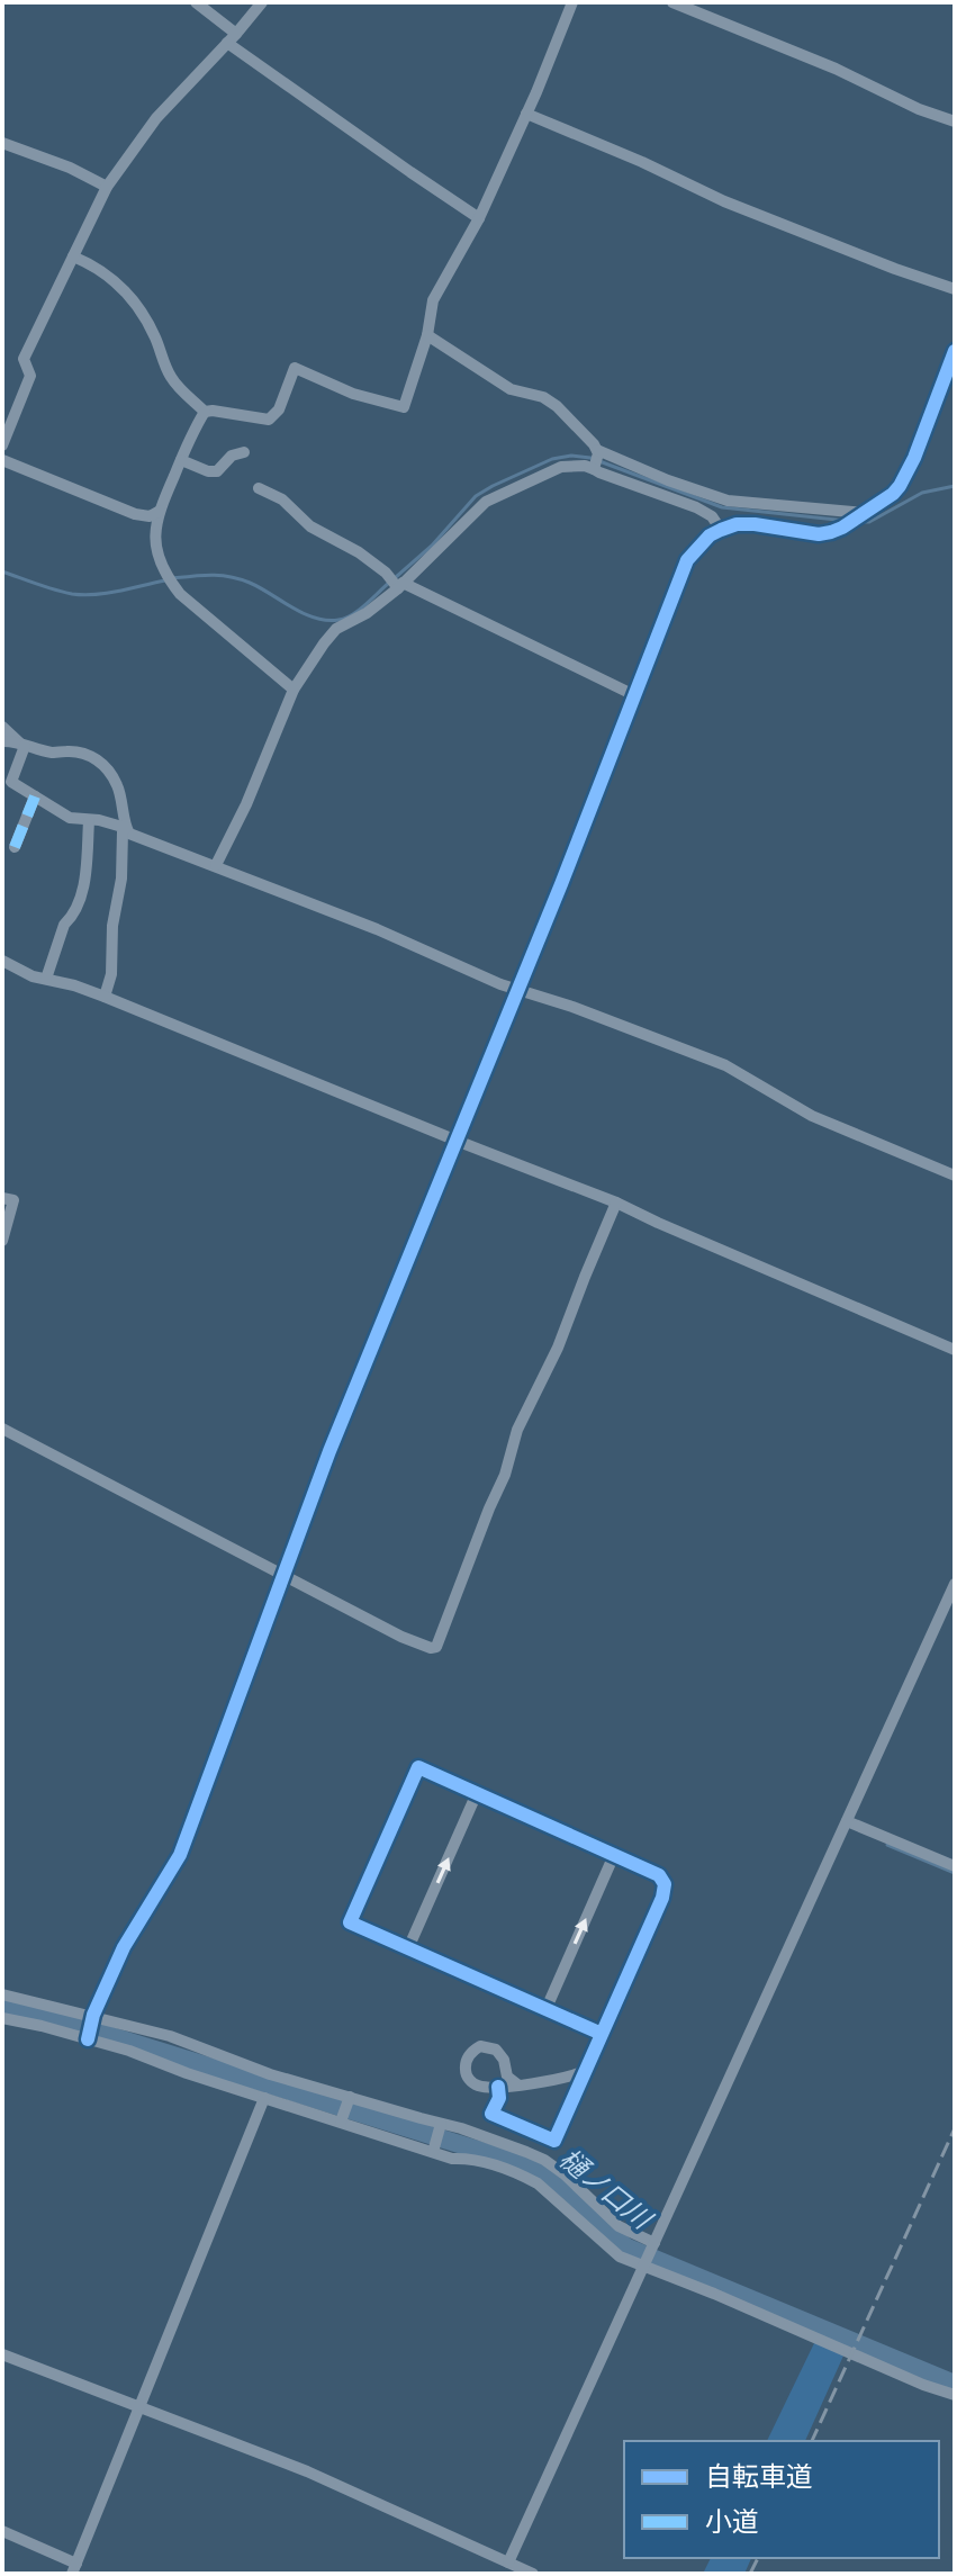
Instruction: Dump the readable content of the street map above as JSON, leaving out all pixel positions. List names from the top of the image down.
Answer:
{
  "water": ["樋ノ口川"],
  "legend": ["自転車道", "小道"]
}
